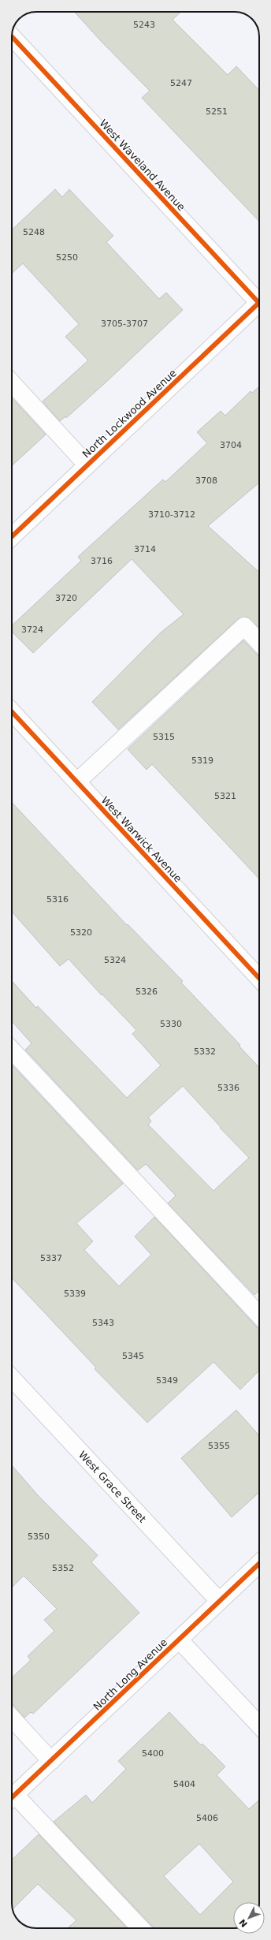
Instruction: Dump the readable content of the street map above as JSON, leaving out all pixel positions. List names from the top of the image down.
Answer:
{
  "streets": {
    "street": [
      "West Waveland Avenue",
      "North Lockwood Avenue",
      "West Warwick Avenue",
      "West Grace Street",
      "North Long Avenue"
    ]
  },
  "crossings": [
    ["West Grace Street", "North Long Avenue"]
  ],
  "house_numbers": [
    "5243",
    "5247",
    "5251",
    "5248",
    "5250",
    "3705-3707",
    "3704",
    "3708",
    "3710-3712",
    "3714",
    "3716",
    "3720",
    "3724",
    "5315",
    "5319",
    "5321",
    "5316",
    "5320",
    "5324",
    "5326",
    "5330",
    "5332",
    "5336",
    "5337",
    "5339",
    "5343",
    "5345",
    "5349",
    "5355",
    "5350",
    "5352",
    "5400",
    "5404",
    "5406"
  ],
  "north": "bottom left"
}
